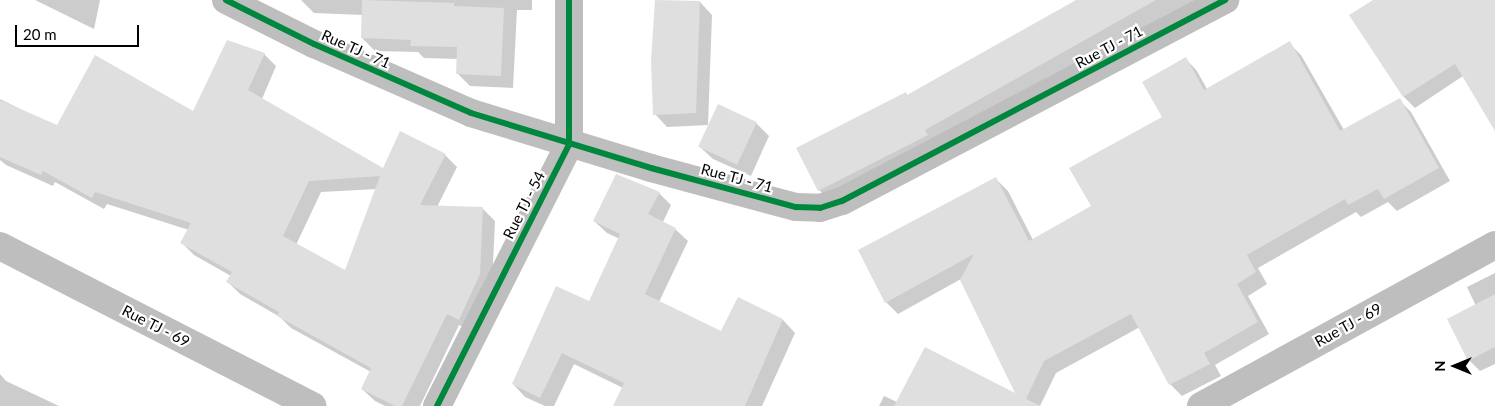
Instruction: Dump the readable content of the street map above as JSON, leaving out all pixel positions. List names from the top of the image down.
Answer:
{
  "streets": {
    "street": ["Rue TJ - 71", "Rue TJ - 54", "Rue TJ - 69"]
  },
  "crossings": [
    ["Rue TJ - 71", "Rue TJ - 54"]
  ],
  "scale_bar": "20 m",
  "north": "left"
}
